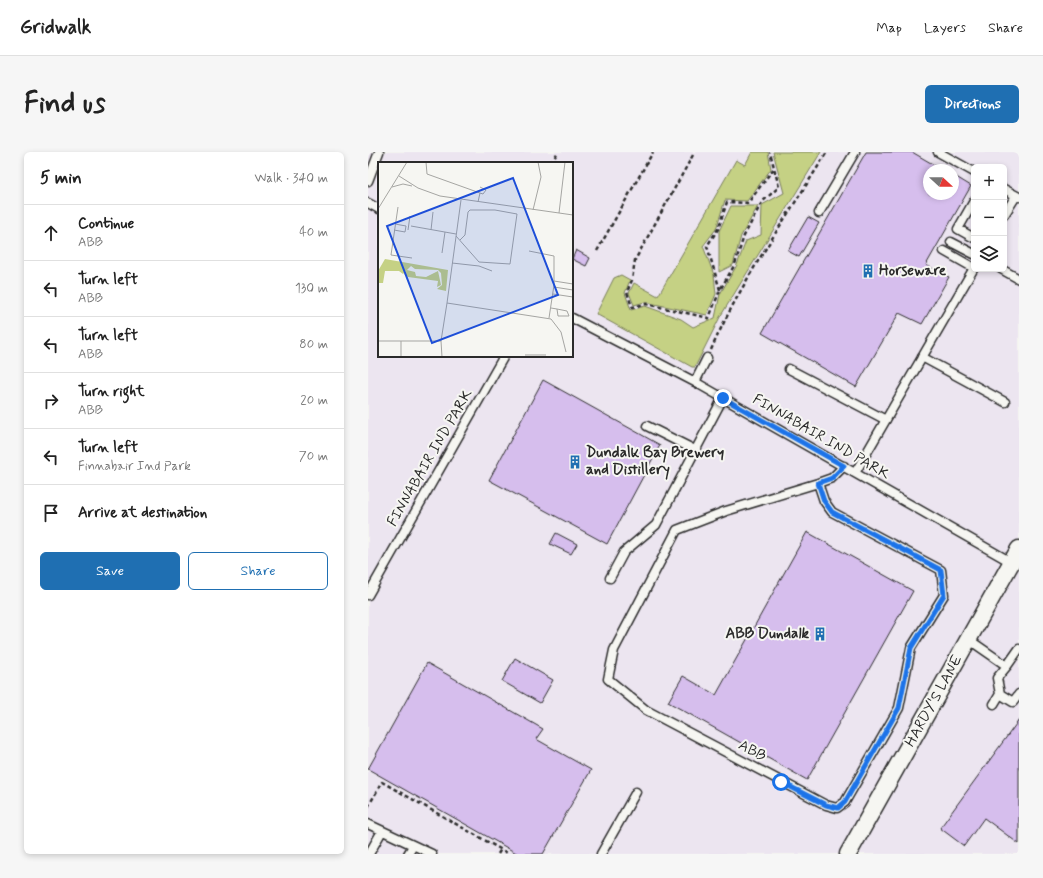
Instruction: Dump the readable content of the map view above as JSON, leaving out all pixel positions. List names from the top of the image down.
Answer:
{
  "streets": {
    "street": ["HARDY'S LANE"],
    "lane": ["FINNABAIR IND PARK", "ABB"]
  },
  "crossings": [
    ["FINNABAIR IND PARK", "HARDY'S LANE"],
    ["FINNABAIR IND PARK", "ABB"]
  ],
  "places": {
    "building": ["Horseware", "Dundalk Bay Brewery and Distillery", "ABB Dundalk"]
  },
  "north": "right",
  "page": {
    "header": "Gridwalk",
    "nav": ["Map", "Layers", "Share"],
    "buttons": [
      "Directions",
      ["Save", "Share"]
    ],
    "title": "Find us",
    "heading": ["5 min", "Walk · 340 m"],
    "map_buttons": ["+", "−"],
    "list": [
      ["Continue", "ABB", "40 m"],
      ["Turn left", "ABB", "130 m"],
      ["Turn left", "ABB", "80 m"],
      ["Turn right", "ABB", "20 m"],
      ["Turn left", "Finnabair Ind Park", "70 m"],
      "Arrive at destination"
    ]
  }
}
